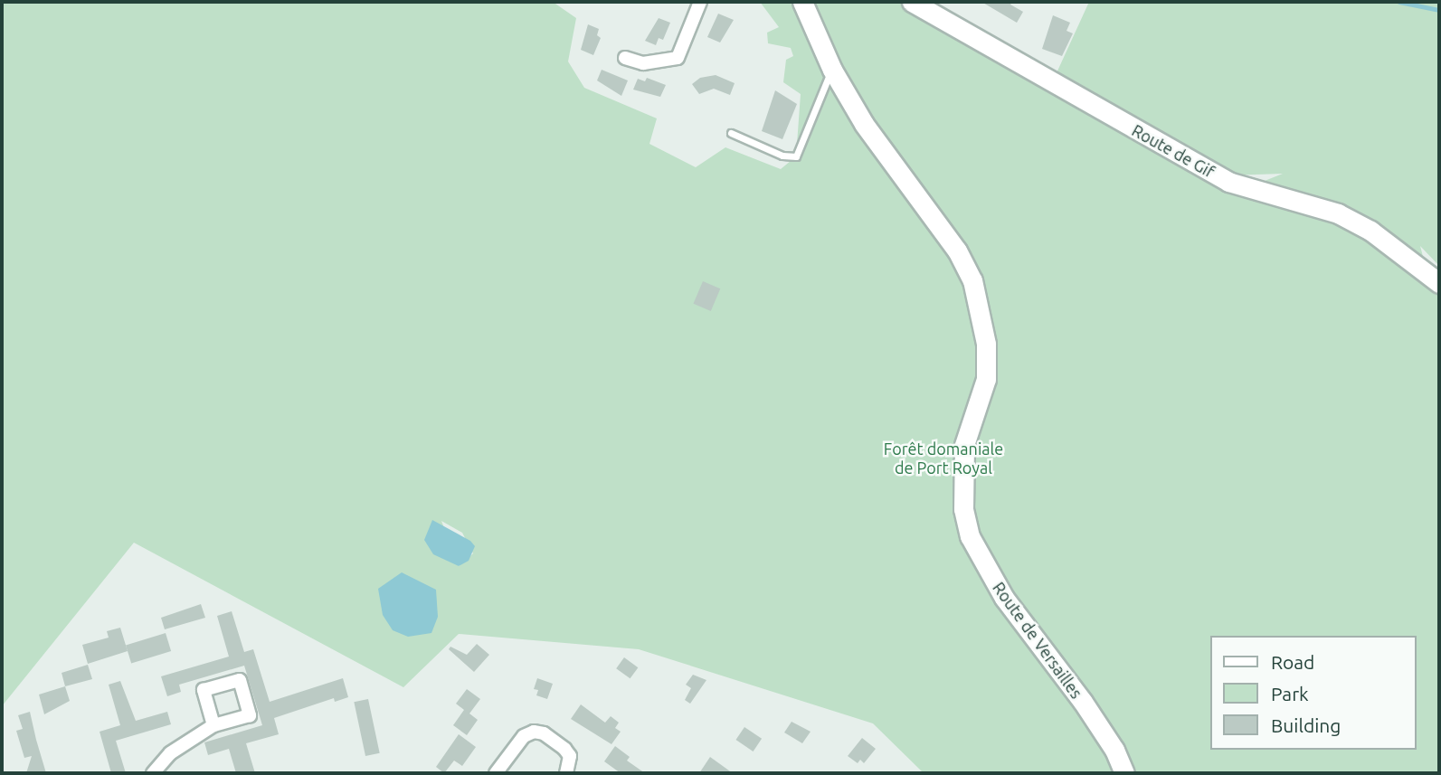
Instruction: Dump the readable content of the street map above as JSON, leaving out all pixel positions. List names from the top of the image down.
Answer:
{
  "streets": {
    "main road": ["Route de Gif", "Route de Versailles"]
  },
  "parks": ["Forêt domaniale de Port Royal"],
  "legend": ["Road", "Park", "Building"]
}
